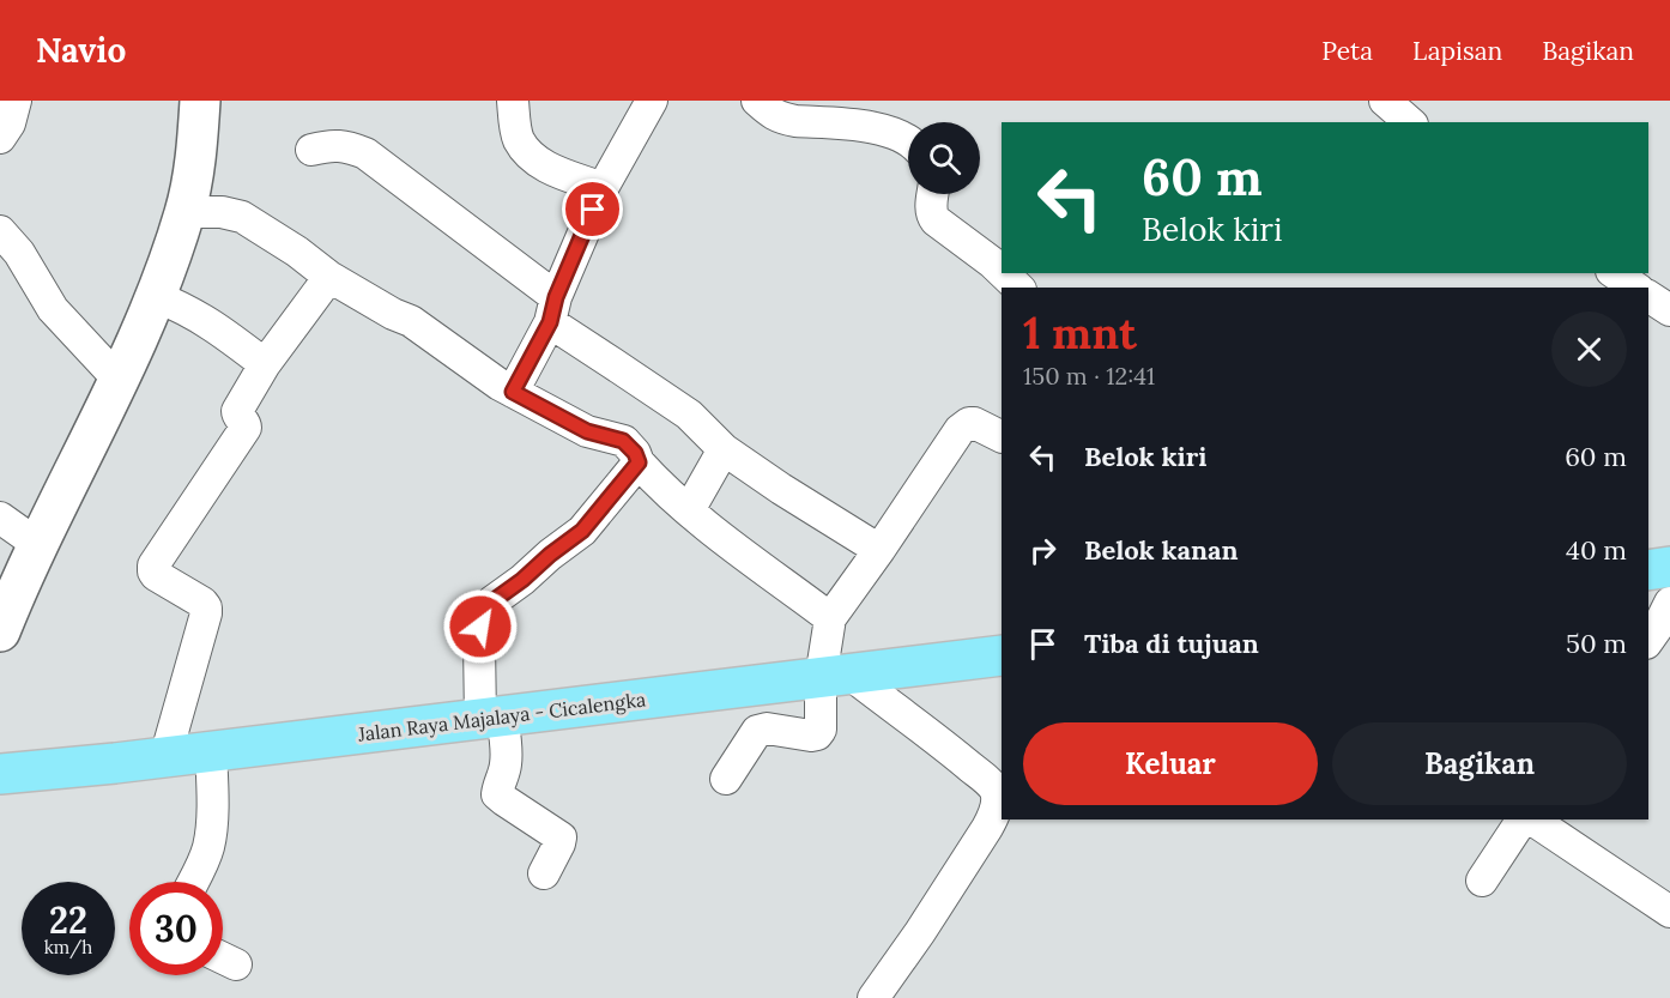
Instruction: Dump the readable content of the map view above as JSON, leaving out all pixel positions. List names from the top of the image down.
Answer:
{
  "streets": {
    "main road": ["Jalan Raya Majalaya - Cicalengka"]
  },
  "page": {
    "header": "Navio",
    "nav": ["Peta", "Lapisan", "Bagikan"],
    "turn": ["60 m", "Belok kiri"],
    "heading": ["1 mnt", "150 m · 12:41"],
    "list": [
      {
        "name": "Belok kiri",
        "value": "60 m"
      },
      {
        "name": "Belok kanan",
        "value": "40 m"
      },
      {
        "name": "Tiba di tujuan",
        "value": "50 m"
      }
    ],
    "buttons": ["Keluar", "Bagikan"],
    "speed": "22 km/h",
    "limit": "30"
  }
}
